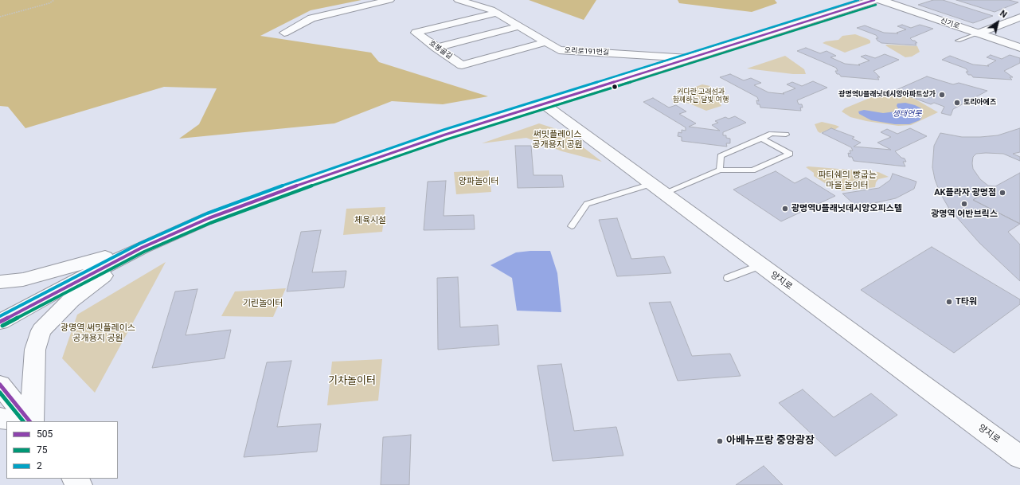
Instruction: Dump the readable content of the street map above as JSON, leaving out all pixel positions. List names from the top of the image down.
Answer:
{
  "streets": {
    "main road": ["신기로", "양지로"],
    "street": ["호봉골길", "오리로191번길"]
  },
  "crossings": [
    ["호봉골길", "오리로191번길"]
  ],
  "water": ["생태연못"],
  "parks": [
    "커다란 고래섬과 함께하는 달빛 여행",
    "써밋플레이스 공개용지 공원",
    "파티쉐의 빵굽는 마을 놀이터",
    "양파놀이터",
    "체육시설",
    "기린놀이터",
    "광명역 써밋플레이스 공개용지 공원",
    "기차놀이터"
  ],
  "places": [
    "광명역U플래닛데시앙아파트상가",
    "토리아에즈",
    "AK플라자 광명점",
    "광명역 어반브릭스",
    "광명역U플래닛데시앙오피스텔",
    "T타워",
    "아베뉴프랑 중앙광장"
  ],
  "lines": ["transit line 505", "transit line 2", "transit line 75"],
  "legend": ["505", "75", "2"],
  "north": "top right"
}
